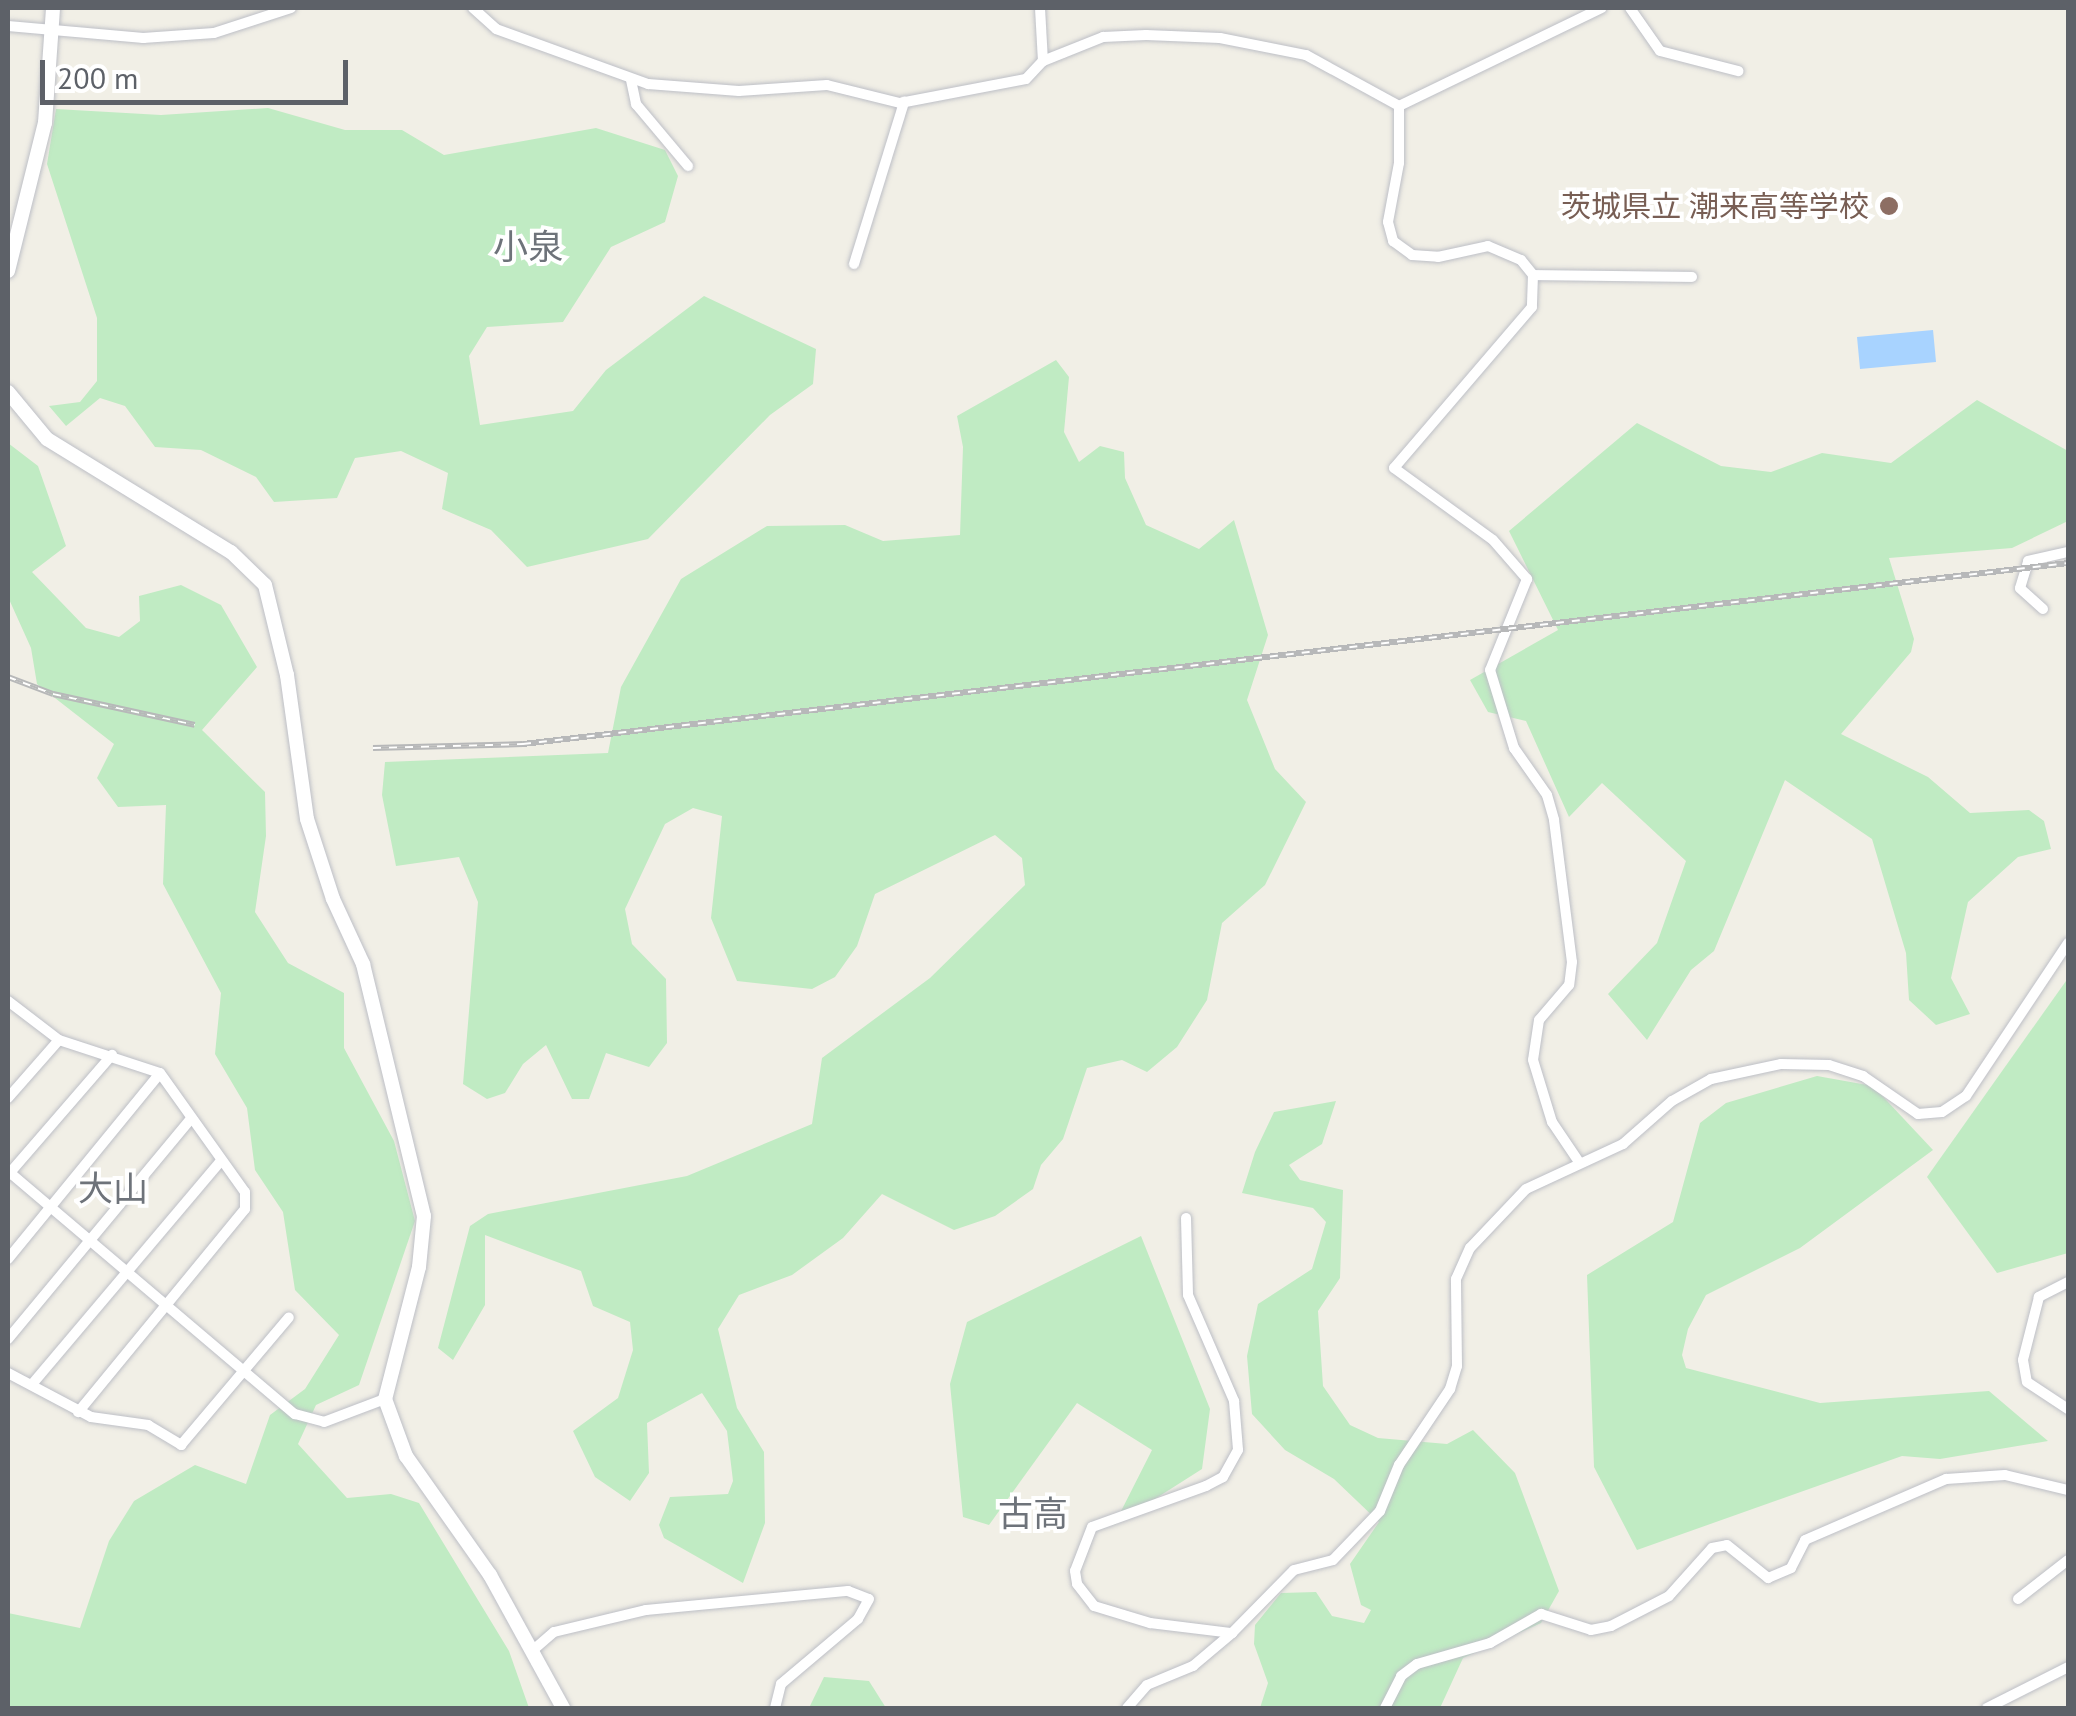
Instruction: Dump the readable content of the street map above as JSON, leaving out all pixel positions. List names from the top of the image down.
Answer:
{
  "districts": ["小泉", "大山", "古高"],
  "places": ["茨城県立 潮来高等学校"],
  "scale_bar": "200 m"
}
